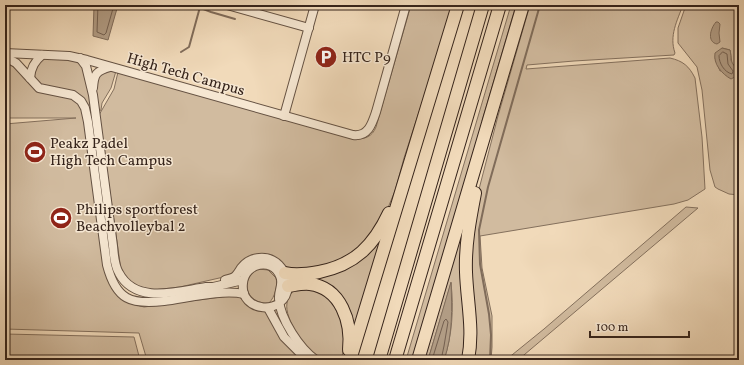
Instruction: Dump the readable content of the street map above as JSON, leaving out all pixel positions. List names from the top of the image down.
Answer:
{
  "streets": {
    "street": ["High Tech Campus"]
  },
  "places": {
    "parking": ["HTC P9"],
    "sports": ["Peakz Padel High Tech Campus", "Philips sportforest Beachvolleybal 2"]
  },
  "scale_bar": "100 m"
}
